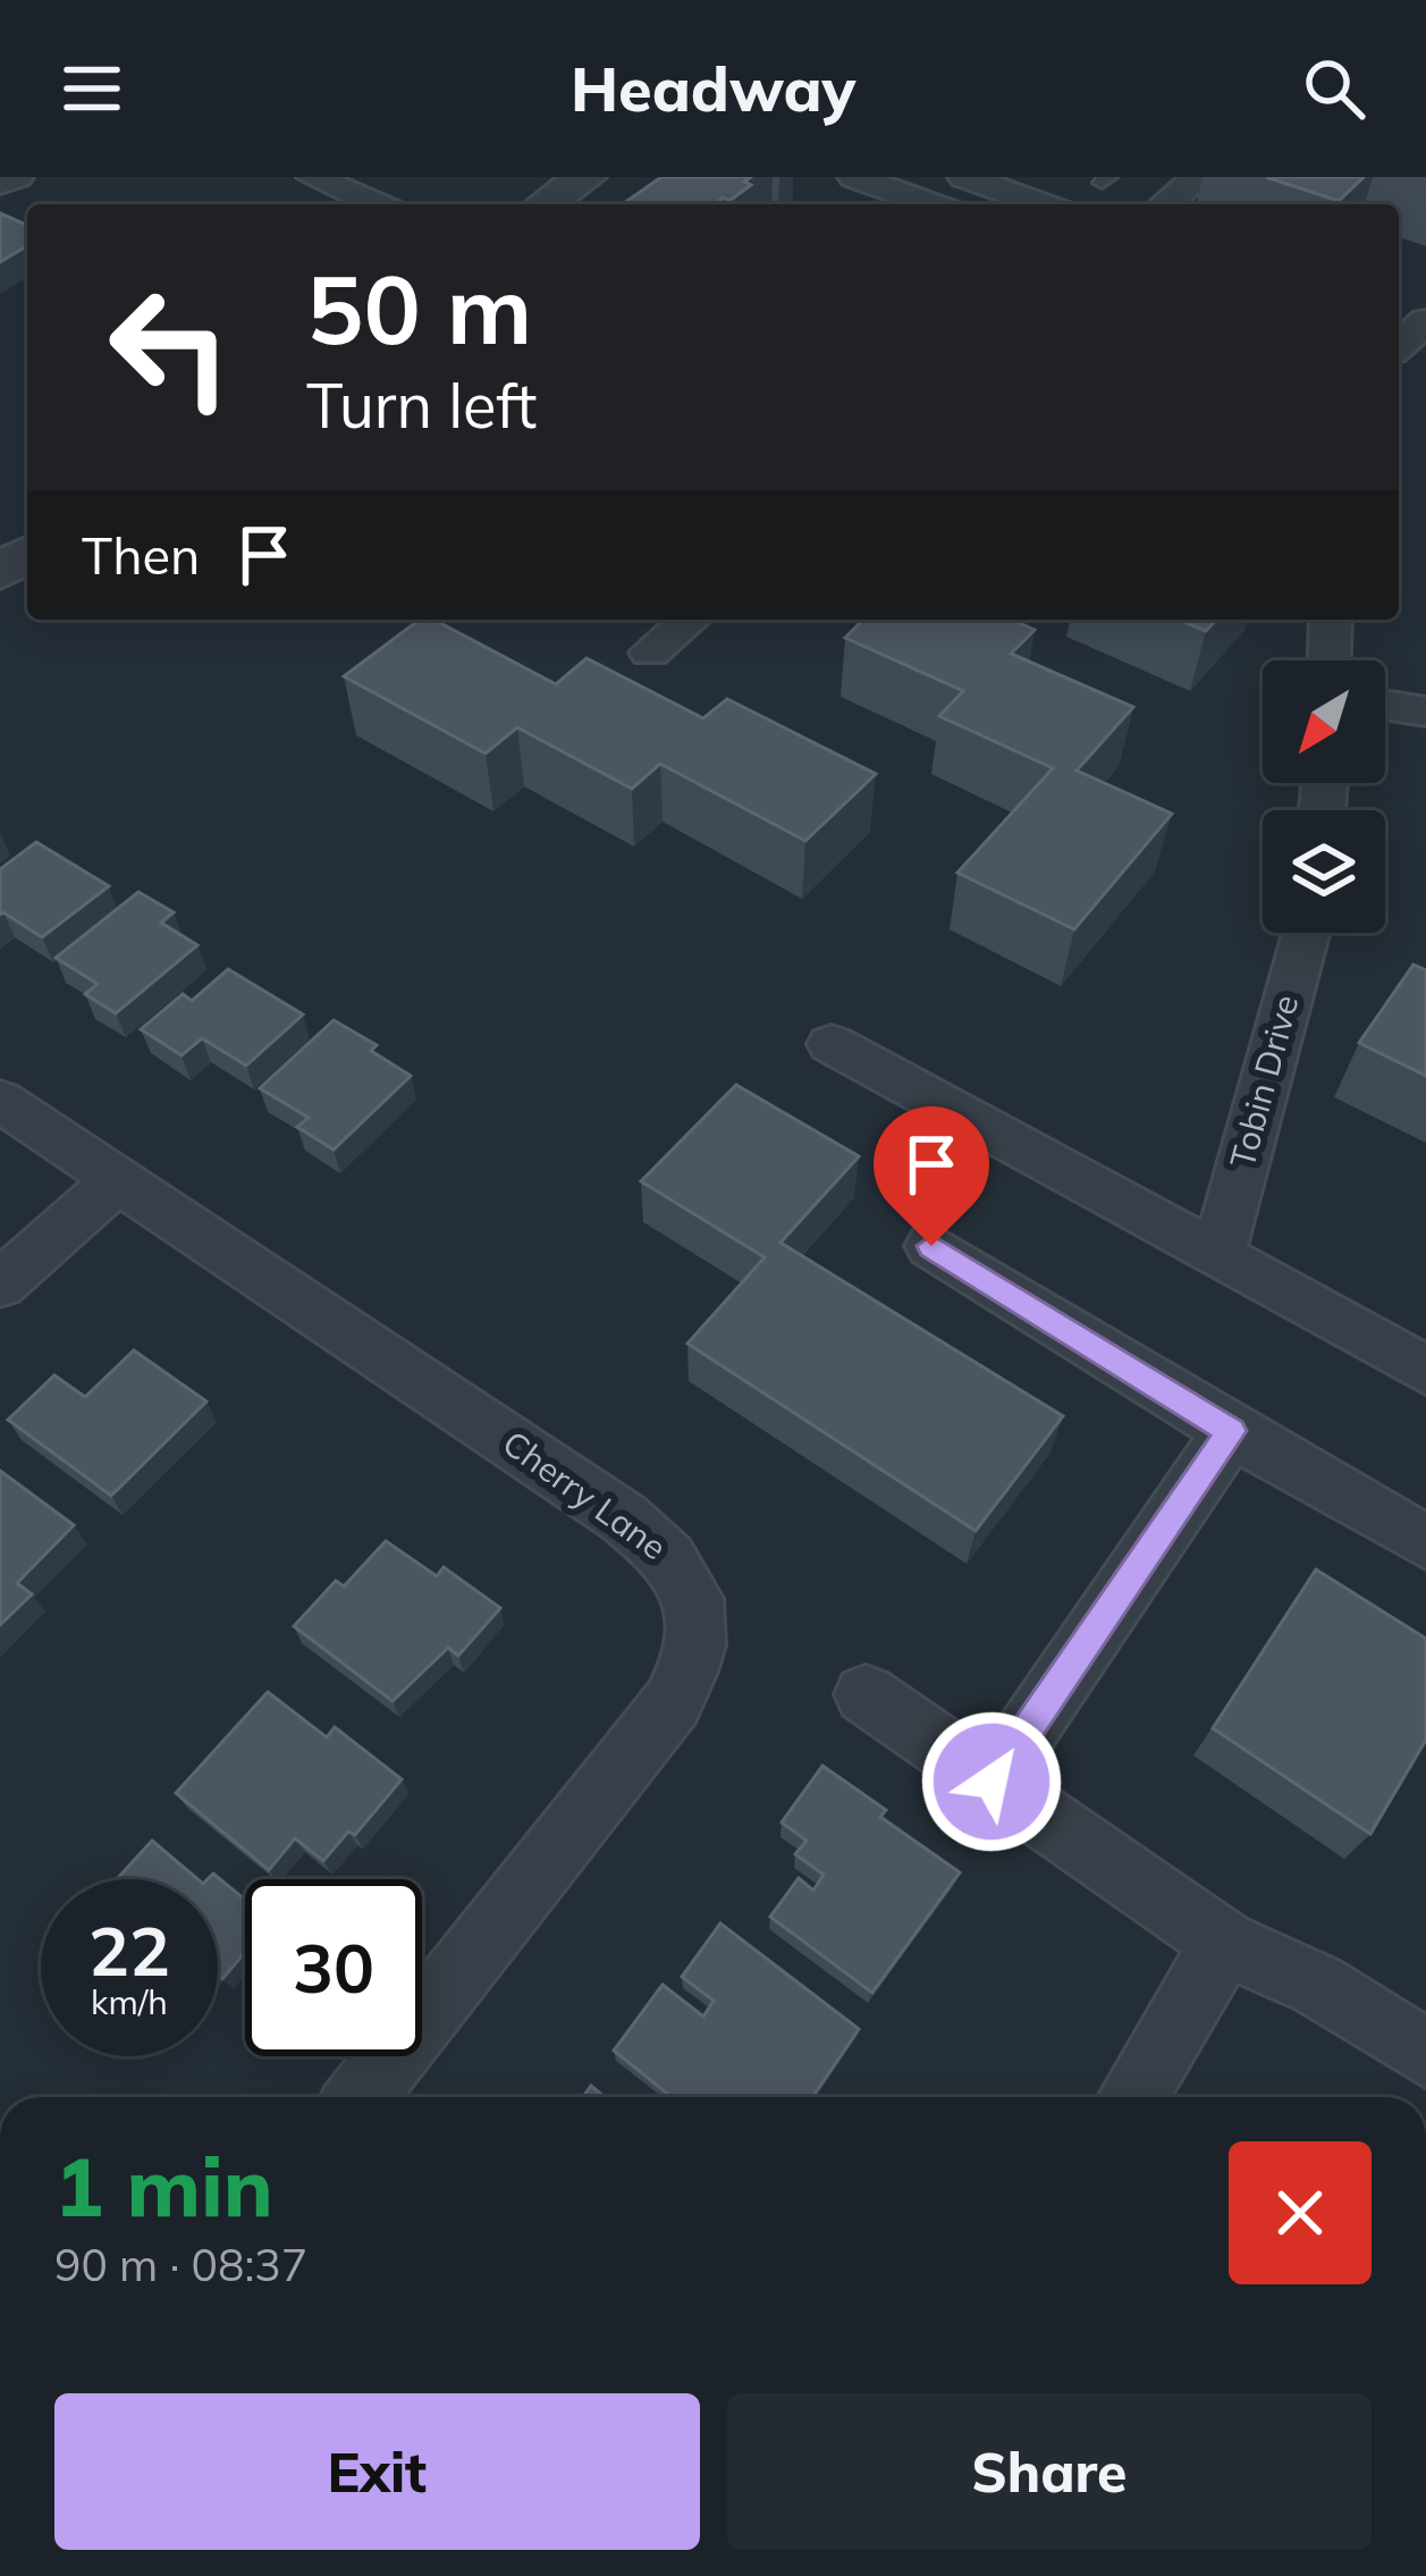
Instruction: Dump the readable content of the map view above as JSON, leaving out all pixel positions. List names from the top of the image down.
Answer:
{
  "streets": {
    "street": ["Tobin Drive", "Cherry Lane"]
  },
  "north": "bottom left",
  "page": {
    "header": "Headway",
    "turn": ["50 m", "Turn left"],
    "then": "Then",
    "speed": "22 km/h",
    "limit": "30",
    "heading": ["1 min", "90 m · 08:37"],
    "buttons": ["Exit", "Share"]
  }
}
